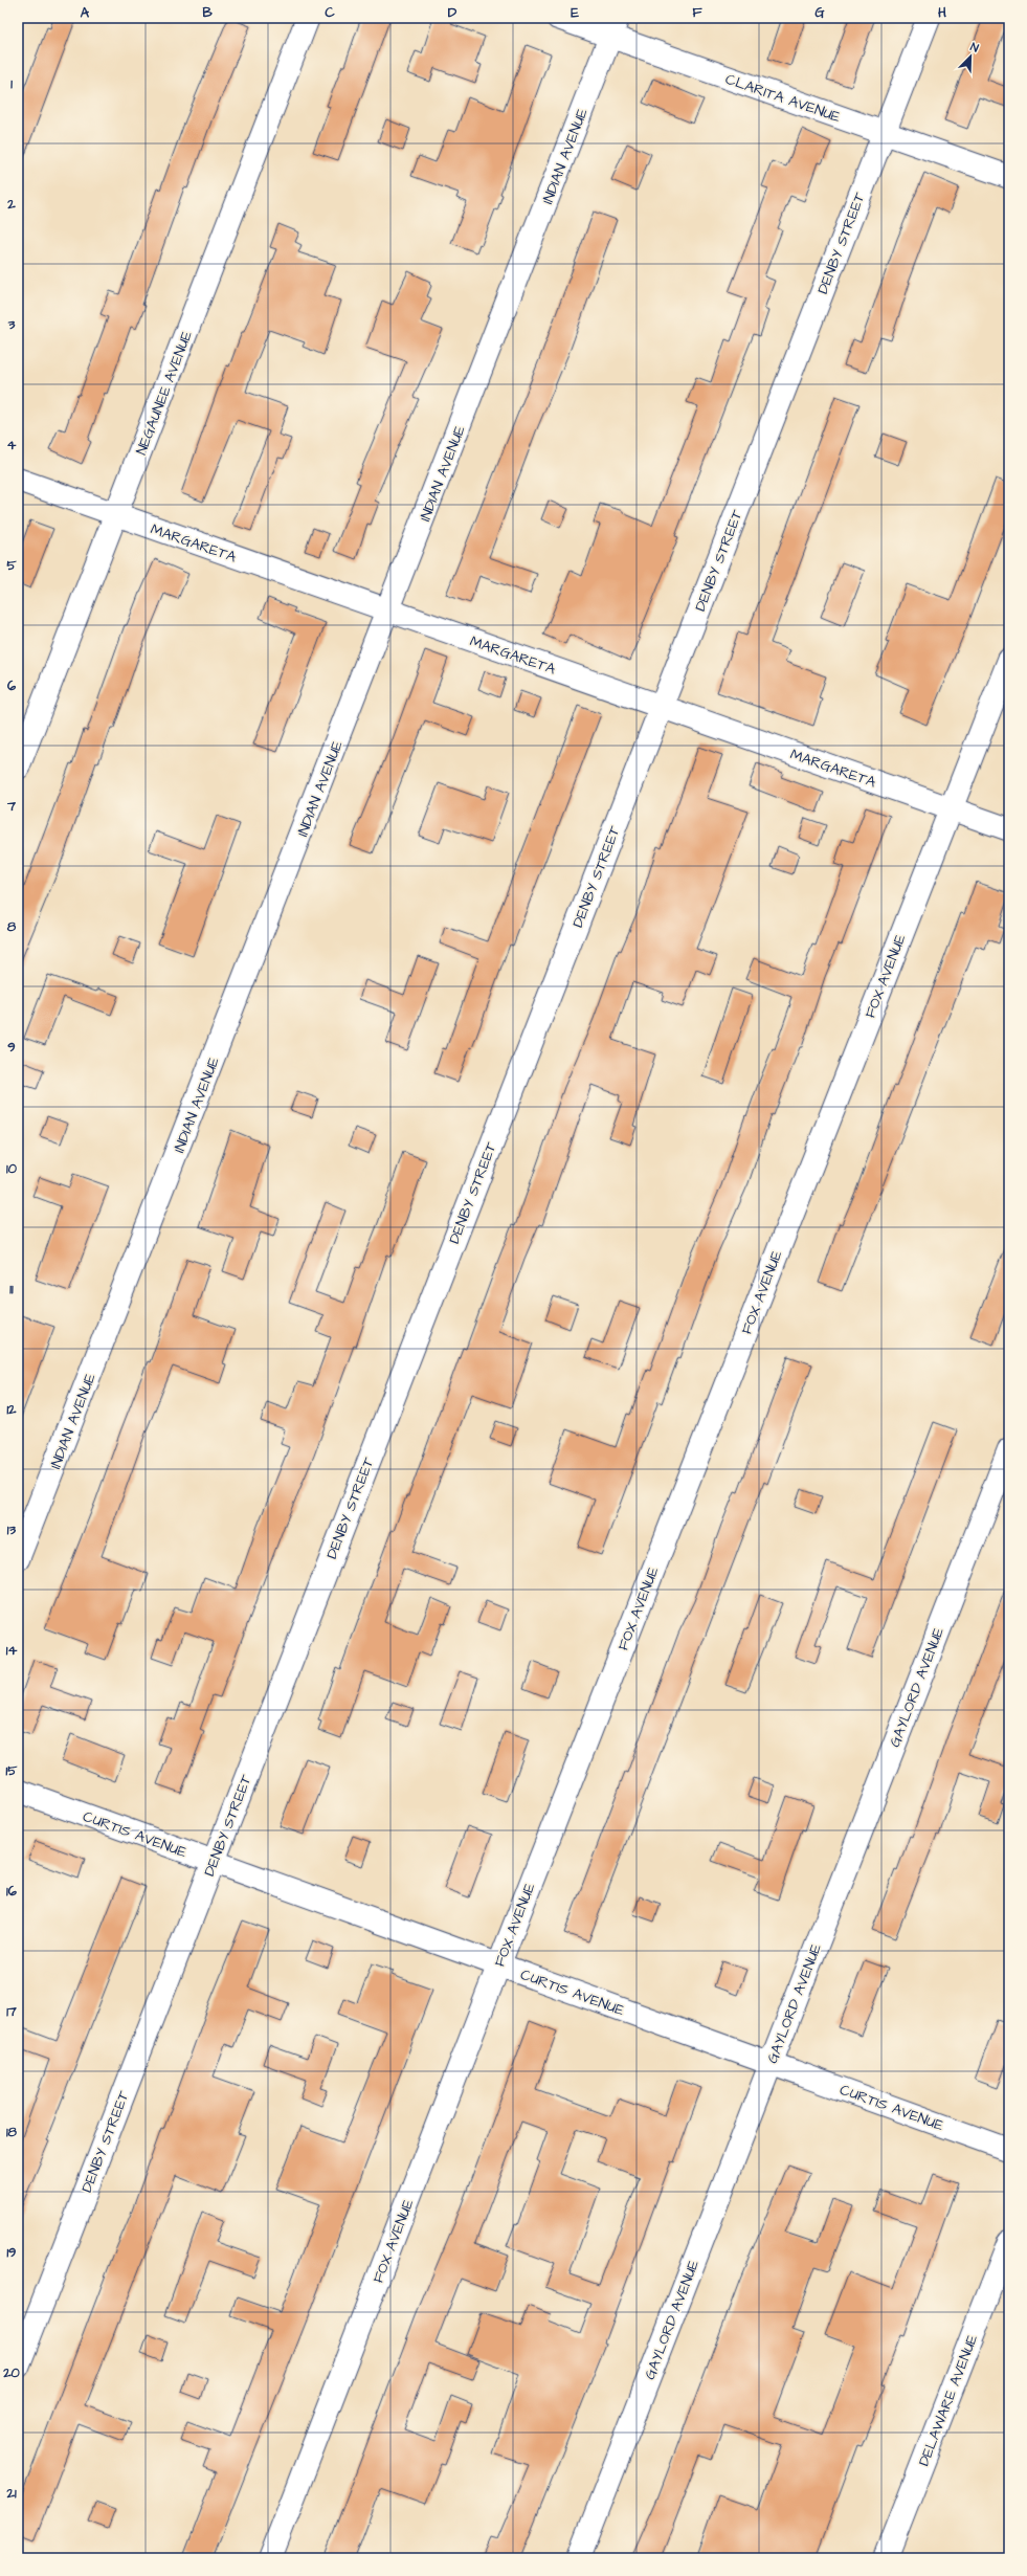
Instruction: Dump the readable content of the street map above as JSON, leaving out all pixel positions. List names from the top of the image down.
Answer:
{
  "streets": {
    "street": [
      "CLARITA AVENUE",
      "INDIAN AVENUE",
      "DENBY STREET",
      "NEGAUNEE AVENUE",
      "MARGARETA",
      "FOX AVENUE",
      "GAYLORD AVENUE",
      "CURTIS AVENUE",
      "DELAWARE AVENUE"
    ]
  },
  "crossings": [
    ["CLARITA AVENUE", "INDIAN AVENUE"],
    ["CLARITA AVENUE", "DENBY STREET"],
    ["INDIAN AVENUE", "MARGARETA"],
    ["DENBY STREET", "MARGARETA"],
    ["DENBY STREET", "CURTIS AVENUE"],
    ["NEGAUNEE AVENUE", "MARGARETA"],
    ["MARGARETA", "FOX AVENUE"],
    ["FOX AVENUE", "CURTIS AVENUE"],
    ["GAYLORD AVENUE", "CURTIS AVENUE"]
  ],
  "north": "top right",
  "grid": {
    "columns": [
      "A",
      "B",
      "C",
      "D",
      "E",
      "F",
      "G",
      "H"
    ],
    "rows": [
      "1",
      "2",
      "3",
      "4",
      "5",
      "6",
      "7",
      "8",
      "9",
      "10",
      "11",
      "12",
      "13",
      "14",
      "15",
      "16",
      "17",
      "18",
      "19",
      "20",
      "21"
    ]
  }
}
